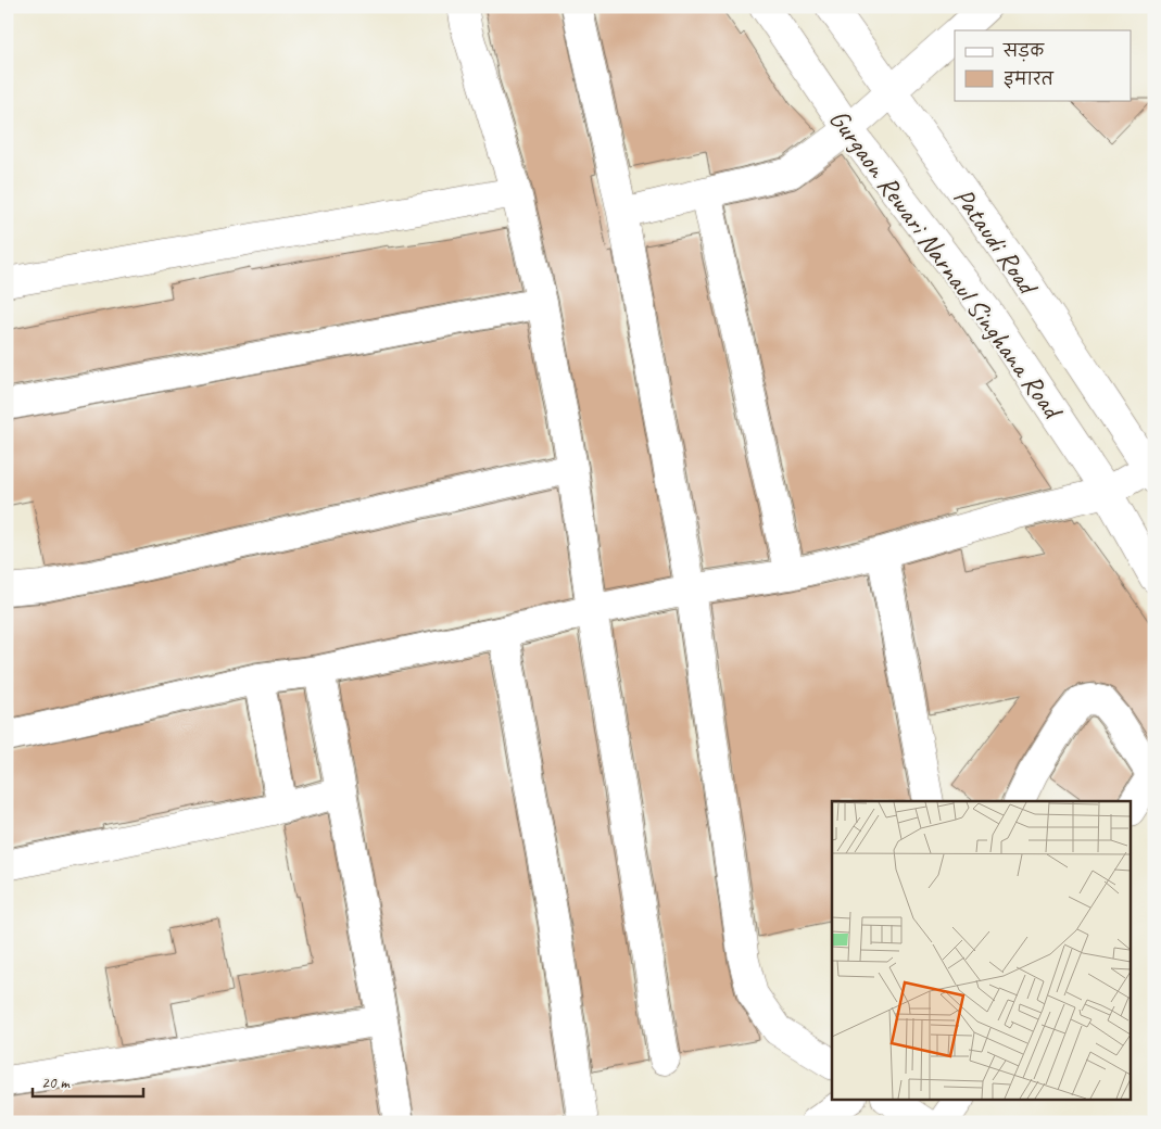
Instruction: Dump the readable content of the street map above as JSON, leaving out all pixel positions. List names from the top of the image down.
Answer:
{
  "streets": {
    "street": ["Pataudi Road", "Gurgaon Rewari Narnaul Singhana Road"]
  },
  "legend": ["सड़क", "इमारत"],
  "scale_bar": "20 m"
}
